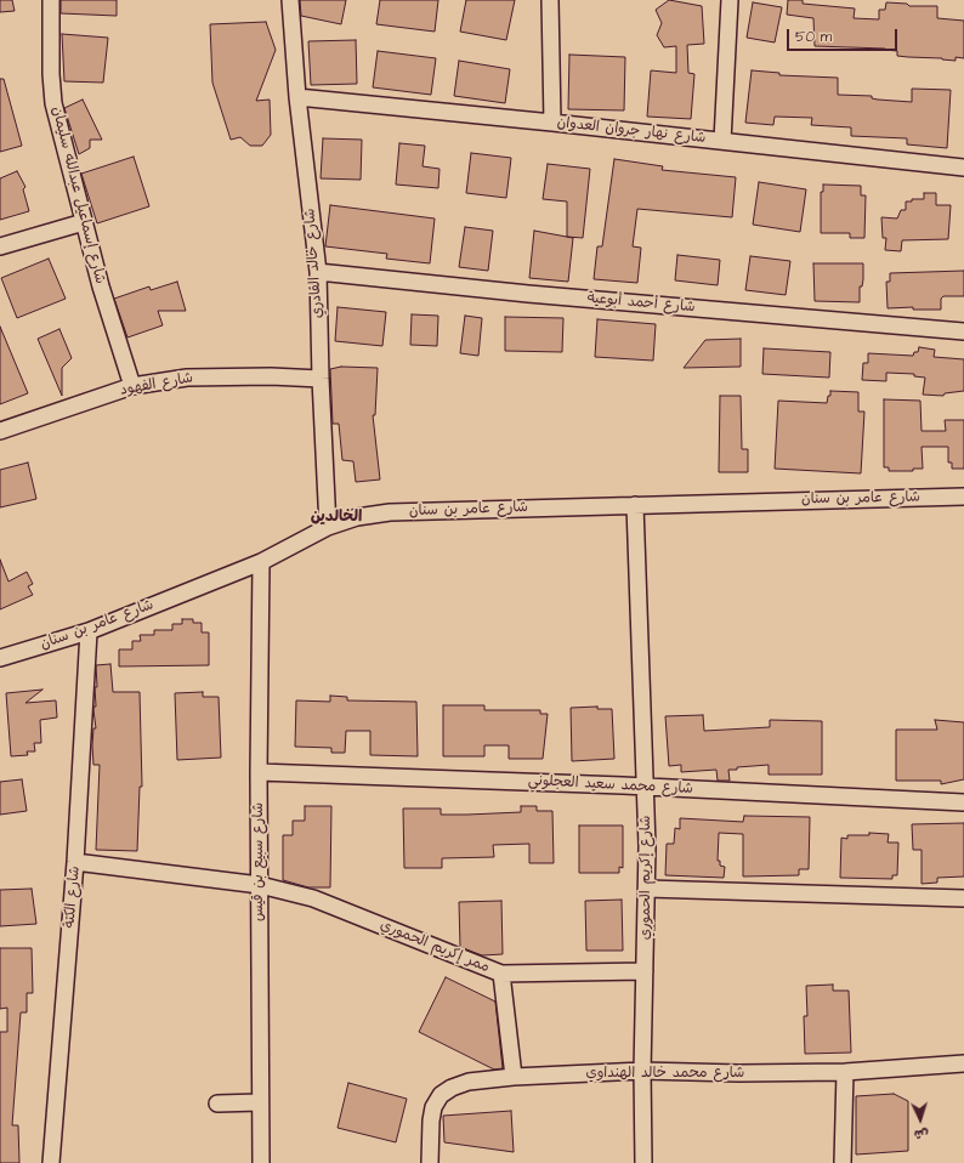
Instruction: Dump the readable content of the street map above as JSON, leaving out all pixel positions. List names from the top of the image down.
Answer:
{
  "streets": {
    "street": [
      "شارع نهار جروان العدوان",
      "شارع إسماعيل عبدالله سليمان",
      "شارع خالد القادري",
      "شارع أحمد أبوعية",
      "شارع الفهود",
      "شارع عامر بن سنان",
      "شارع محمد سعيد العجلوني",
      "شارع سبيع بن قيس",
      "شارع إكريم الحموري",
      "شارع الكتة",
      "ممر إكريم الحموري",
      "شارع محمد خالد الهنداوي"
    ]
  },
  "crossings": [
    ["شارع نهار جروان العدوان", "شارع خالد القادري"],
    ["شارع إسماعيل عبدالله سليمان", "شارع الفهود"],
    ["شارع خالد القادري", "شارع أحمد أبوعية"],
    ["شارع خالد القادري", "شارع الفهود"],
    ["شارع خالد القادري", "شارع عامر بن سنان"],
    ["شارع عامر بن سنان", "شارع سبيع بن قيس"],
    ["شارع عامر بن سنان", "شارع إكريم الحموري"],
    ["شارع عامر بن سنان", "شارع الكتة"],
    ["شارع محمد سعيد العجلوني", "شارع سبيع بن قيس"],
    ["شارع محمد سعيد العجلوني", "شارع إكريم الحموري"],
    ["شارع سبيع بن قيس", "ممر إكريم الحموري"],
    ["شارع إكريم الحموري", "ممر إكريم الحموري"],
    ["شارع إكريم الحموري", "شارع محمد خالد الهنداوي"],
    ["شارع الكتة", "ممر إكريم الحموري"]
  ],
  "districts": ["الخالدين"],
  "scale_bar": "50 m",
  "north": "bottom"
}
